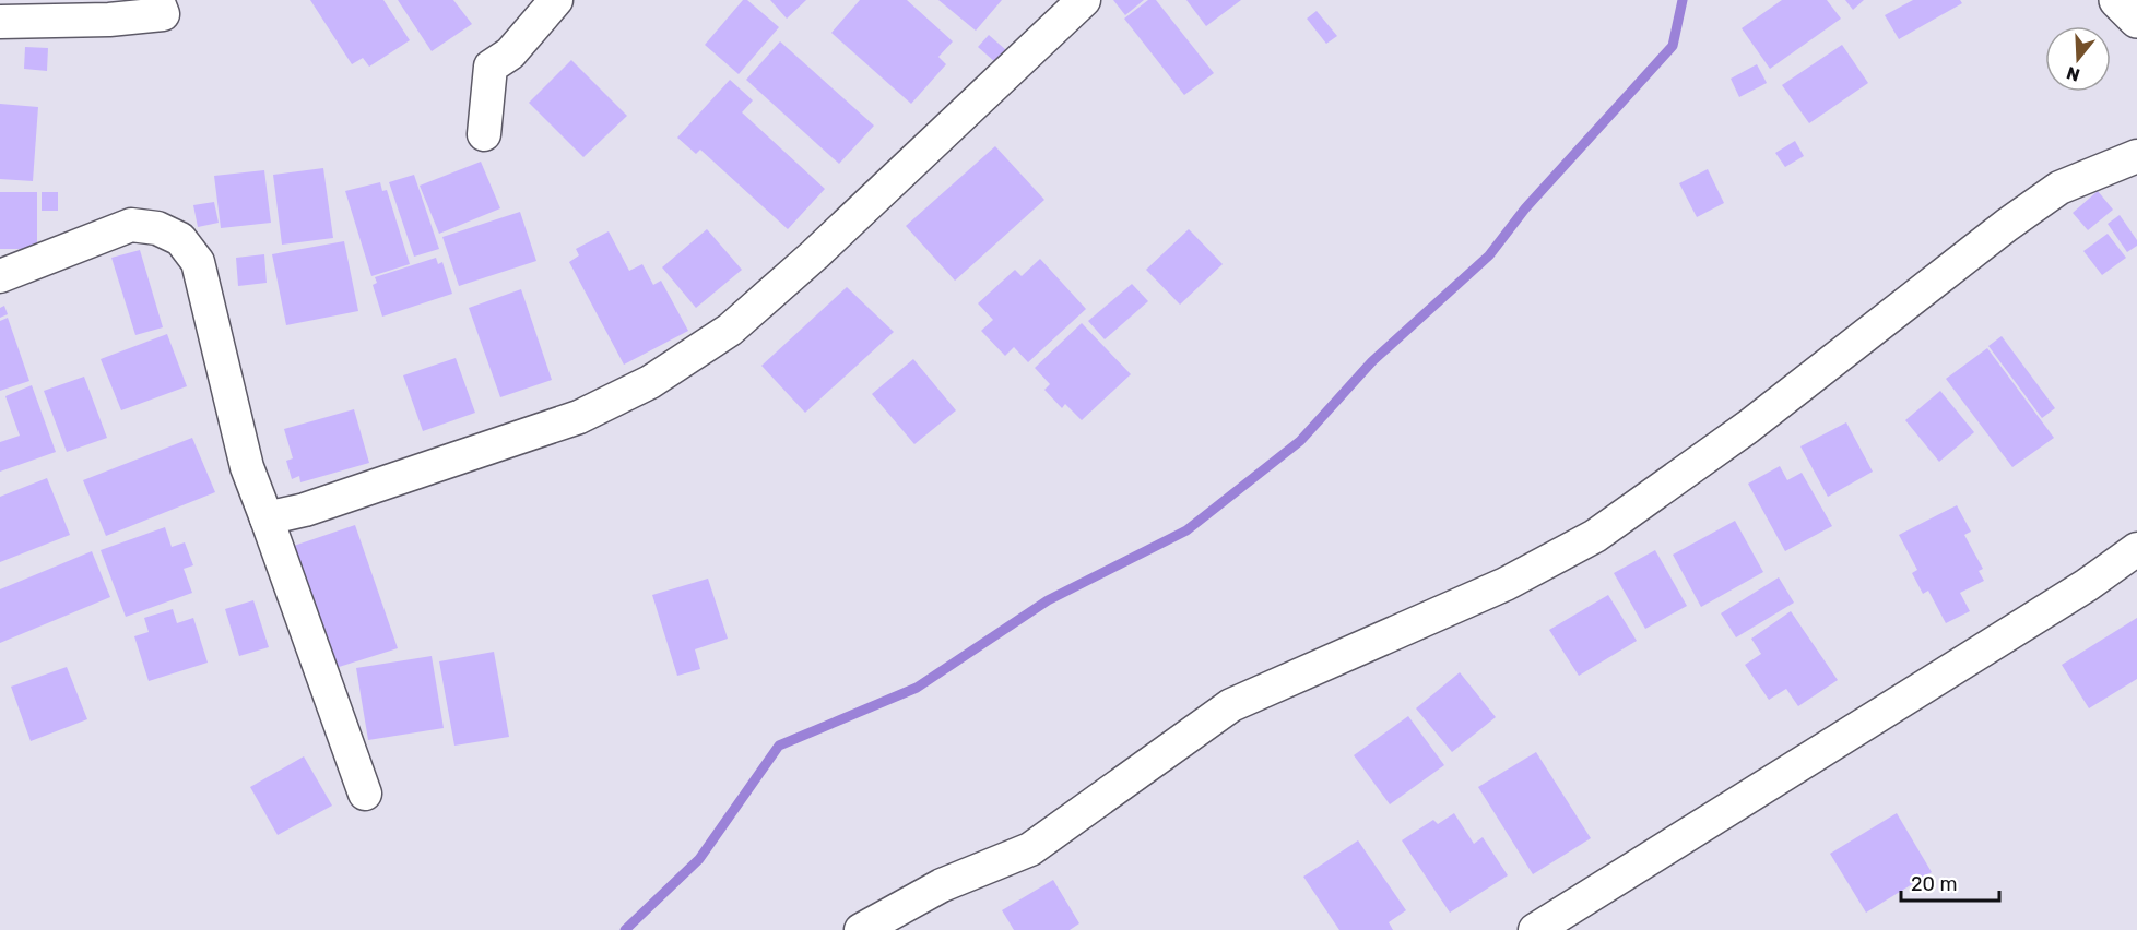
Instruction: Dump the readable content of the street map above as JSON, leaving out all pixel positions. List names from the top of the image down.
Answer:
{
  "scale_bar": "20 m",
  "north": "bottom"
}
